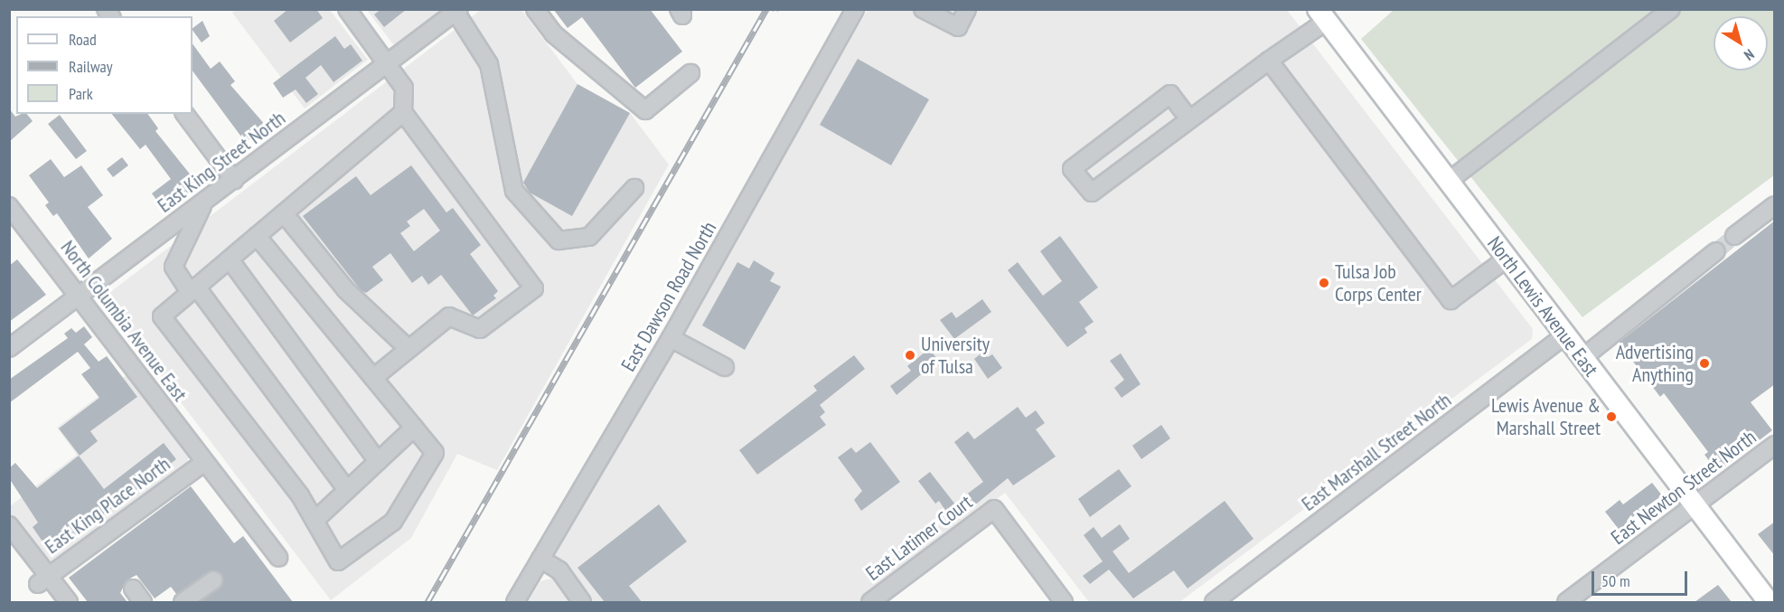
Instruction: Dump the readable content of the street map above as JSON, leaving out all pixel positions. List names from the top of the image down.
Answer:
{
  "streets": {
    "main road": ["North Lewis Avenue East"],
    "street": [
      "East King Street North",
      "East Dawson Road North",
      "North Columbia Avenue East",
      "East Marshall Street North",
      "East Newton Street North",
      "East King Place North",
      "East Latimer Court"
    ]
  },
  "crossings": [
    ["East King Street North", "North Columbia Avenue East"],
    ["North Lewis Avenue East", "East Marshall Street North"],
    ["North Lewis Avenue East", "East Newton Street North"],
    ["North Columbia Avenue East", "East King Place North"]
  ],
  "places": [
    "Tulsa Job Corps Center",
    "University of Tulsa",
    "Advertising Anything",
    "Lewis Avenue & Marshall Street"
  ],
  "legend": ["Road", "Railway", "Park"],
  "scale_bar": "50 m",
  "north": "bottom right"
}
